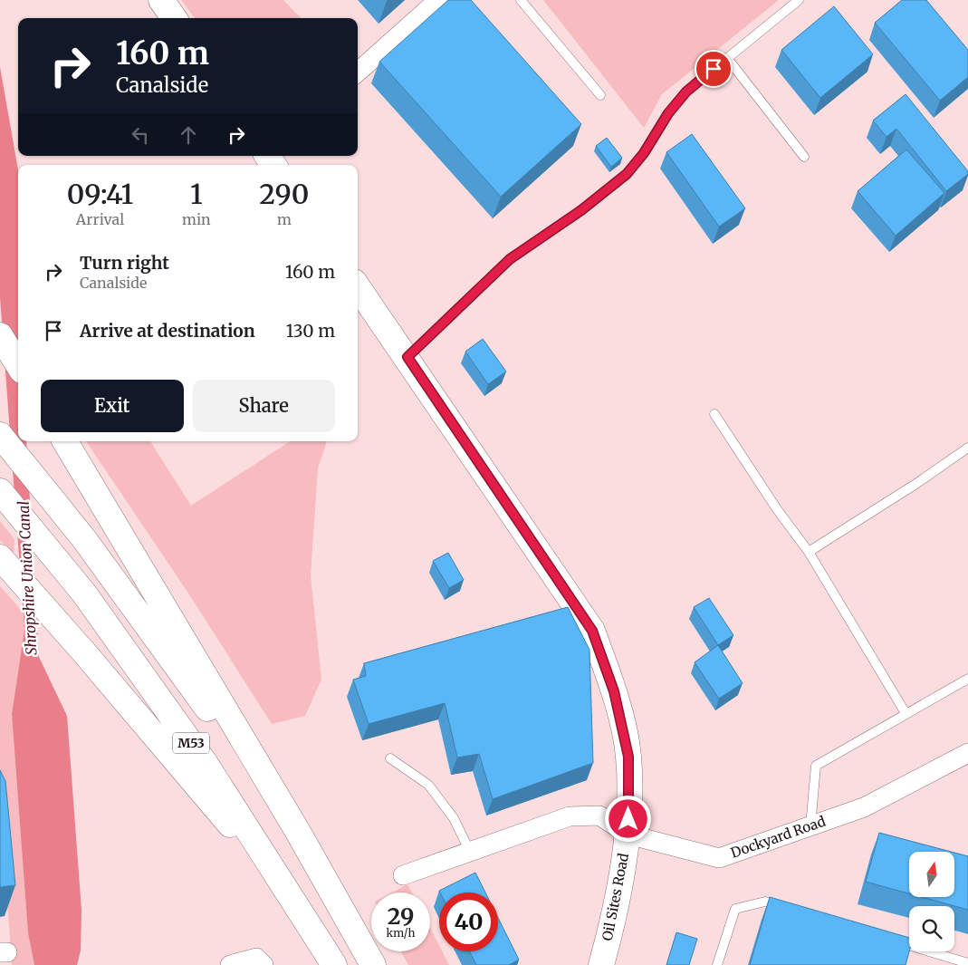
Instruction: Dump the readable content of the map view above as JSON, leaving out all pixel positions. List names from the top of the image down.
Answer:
{
  "streets": {
    "main road": ["M53", "Oil Sites Road"],
    "street": ["Dockyard Road"]
  },
  "crossings": [
    ["Dockyard Road", "Oil Sites Road"]
  ],
  "water": ["Shropshire Union Canal"],
  "north": "top",
  "page": {
    "turn": ["160 m", "Canalside"],
    "eta": [
      "09:41",
      "Arrival",
      "1",
      "min",
      "290",
      "m"
    ],
    "list": [
      {
        "name": "Turn right",
        "note": "Canalside",
        "value": "160 m"
      },
      {
        "name": "Arrive at destination",
        "value": "130 m"
      }
    ],
    "buttons": ["Exit", "Share"],
    "speed": "29 km/h",
    "limit": "40"
  }
}
